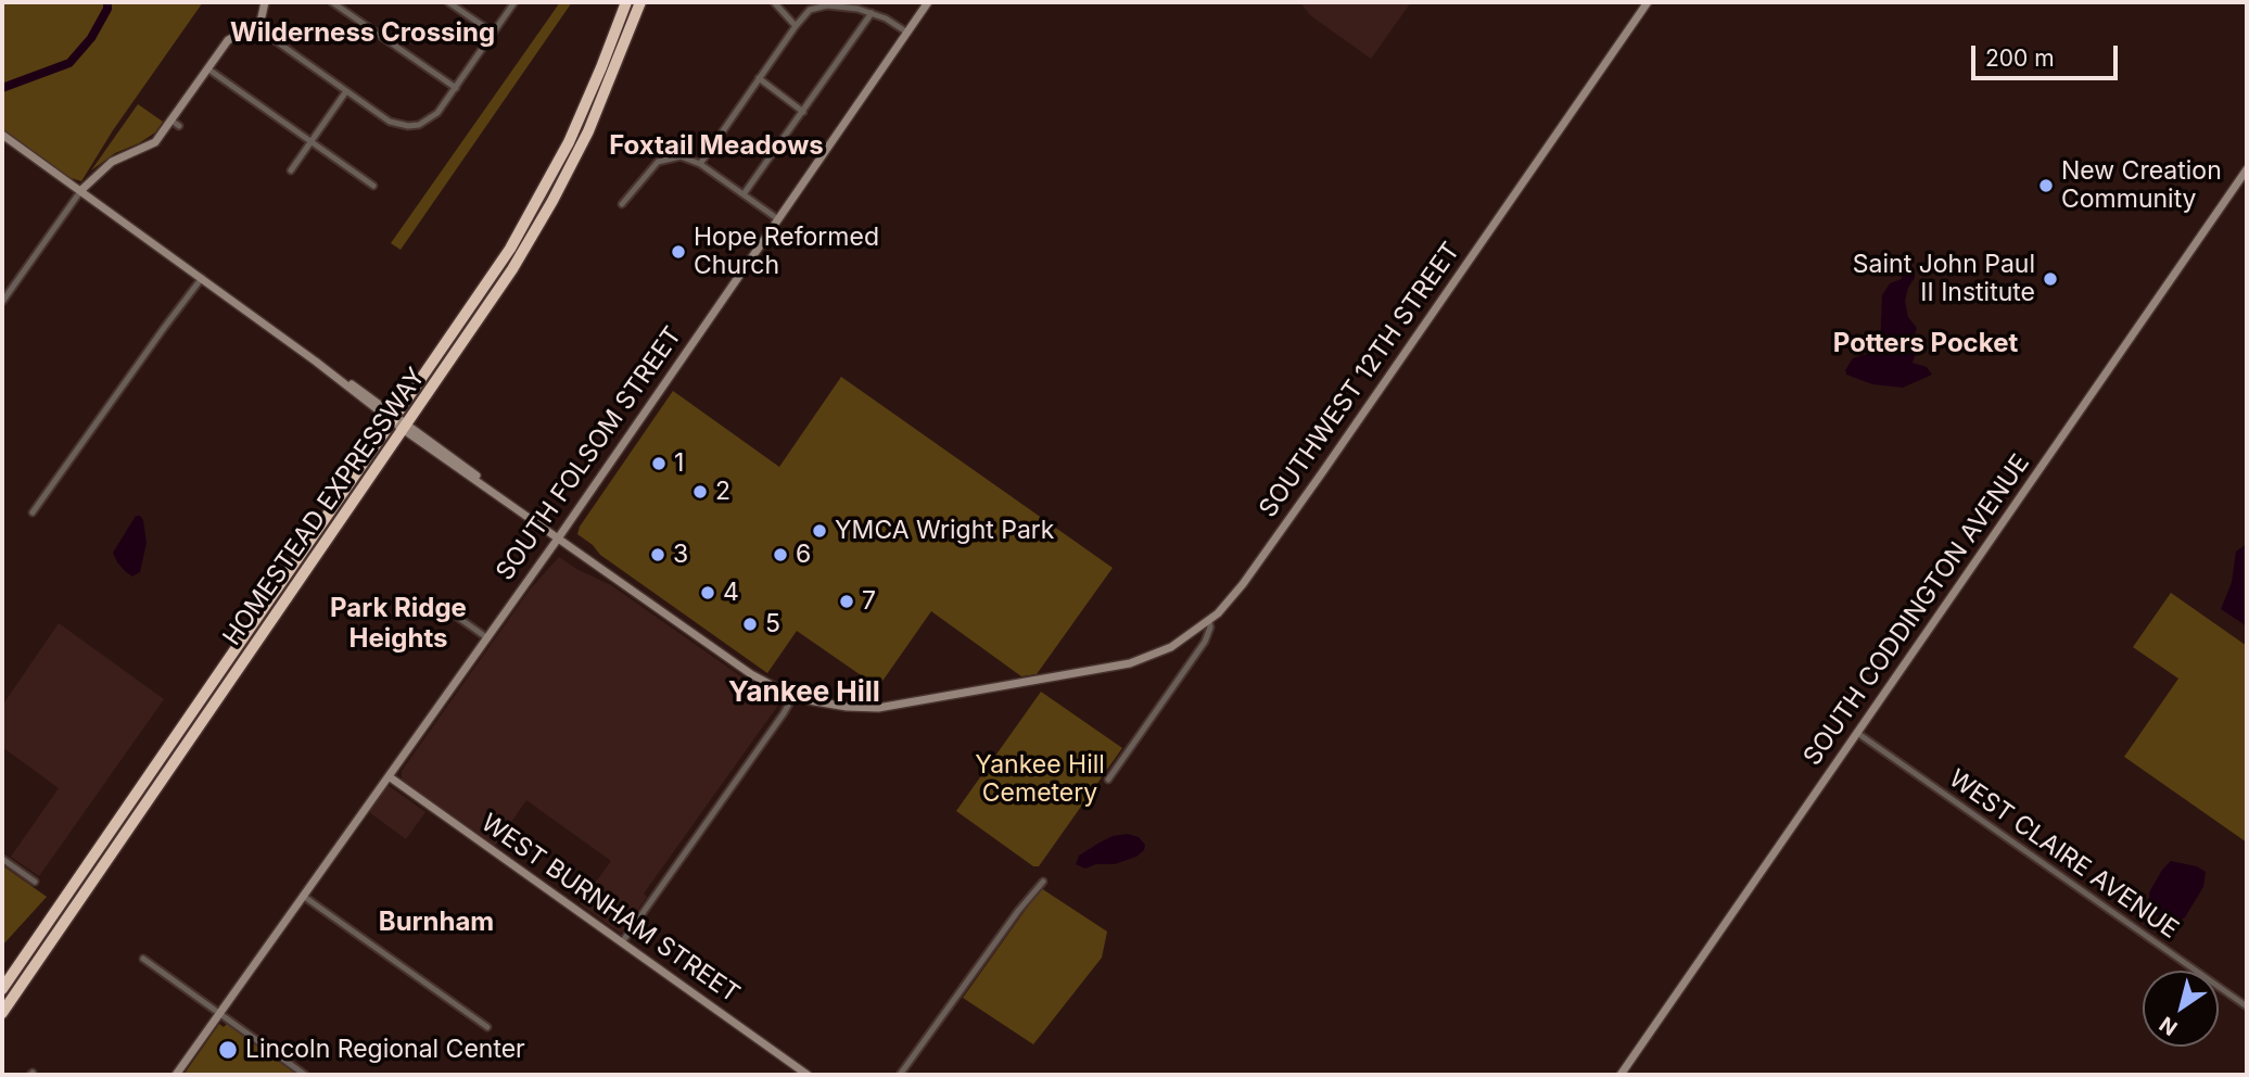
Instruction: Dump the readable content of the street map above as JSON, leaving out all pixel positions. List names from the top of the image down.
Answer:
{
  "streets": {
    "highway": ["HOMESTEAD EXPRESSWAY"],
    "main road": [
      "SOUTHWEST 12TH STREET",
      "SOUTH FOLSOM STREET",
      "SOUTH CODDINGTON AVENUE",
      "WEST BURNHAM STREET"
    ],
    "street": ["WEST CLAIRE AVENUE"]
  },
  "crossings": [
    ["SOUTH FOLSOM STREET", "WEST BURNHAM STREET"],
    ["SOUTH CODDINGTON AVENUE", "WEST CLAIRE AVENUE"]
  ],
  "districts": [
    "Wilderness Crossing",
    "Foxtail Meadows",
    "Potters Pocket",
    "Park Ridge Heights",
    "Yankee Hill",
    "Burnham"
  ],
  "parks": ["Yankee Hill Cemetery"],
  "places": [
    "New Creation Community",
    "Hope Reformed Church",
    "Saint John Paul II Institute",
    "1",
    "2",
    "YMCA Wright Park",
    "3",
    "6",
    "4",
    "7",
    "5",
    "Lincoln Regional Center"
  ],
  "scale_bar": "200 m",
  "north": "bottom left"
}
